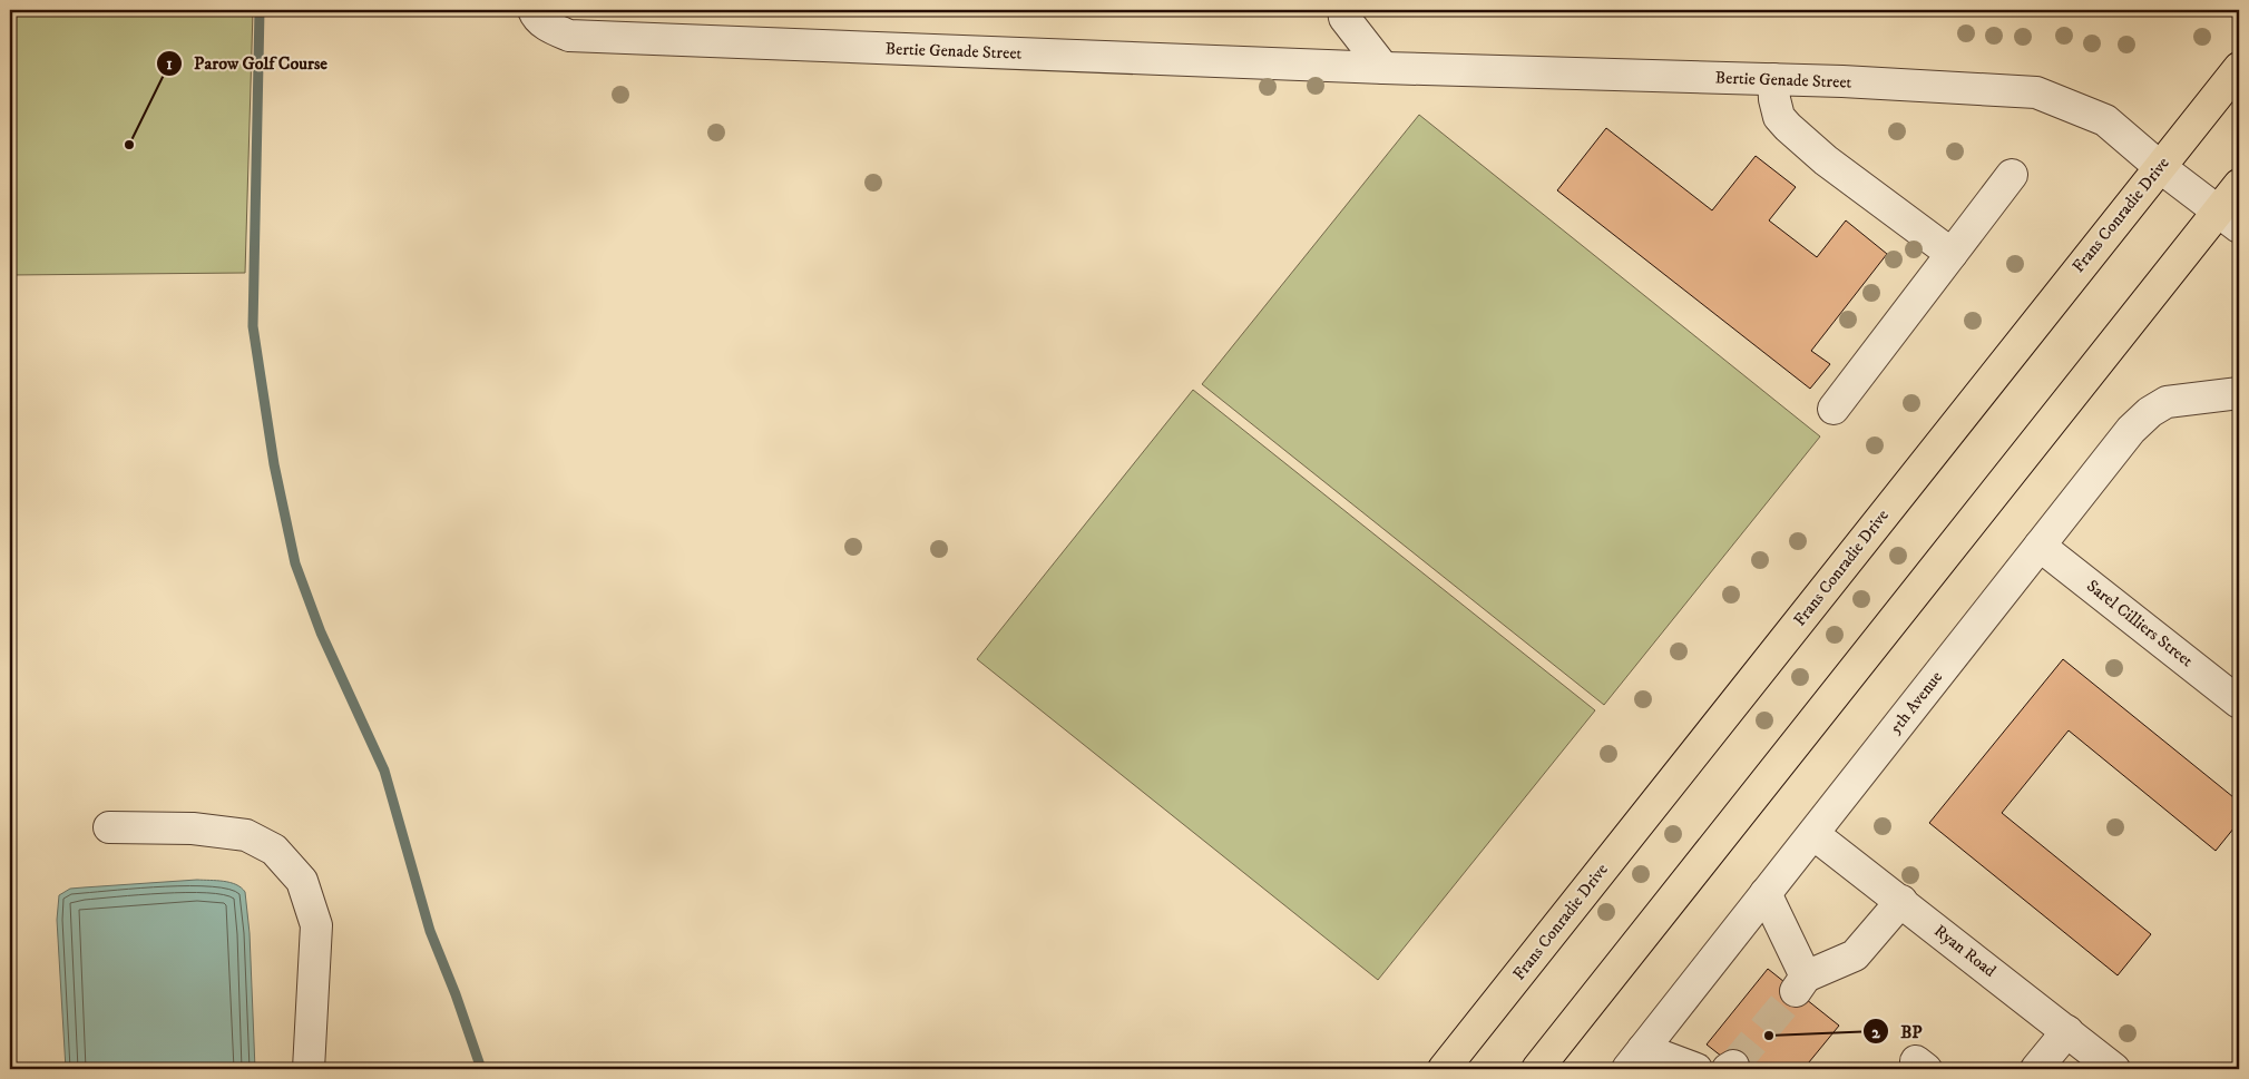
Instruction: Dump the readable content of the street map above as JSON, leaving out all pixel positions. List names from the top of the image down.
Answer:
{
  "streets": {
    "main road": ["Frans Conradie Drive"],
    "street": [
      "Bertie Genade Street",
      "Sarel Cilliers Street",
      "5th Avenue",
      "Ryan Road"
    ]
  },
  "crossings": [
    ["Bertie Genade Street", "Frans Conradie Drive"],
    ["Sarel Cilliers Street", "5th Avenue"],
    ["5th Avenue", "Ryan Road"]
  ],
  "places": ["Parow Golf Course", "BP"]
}
